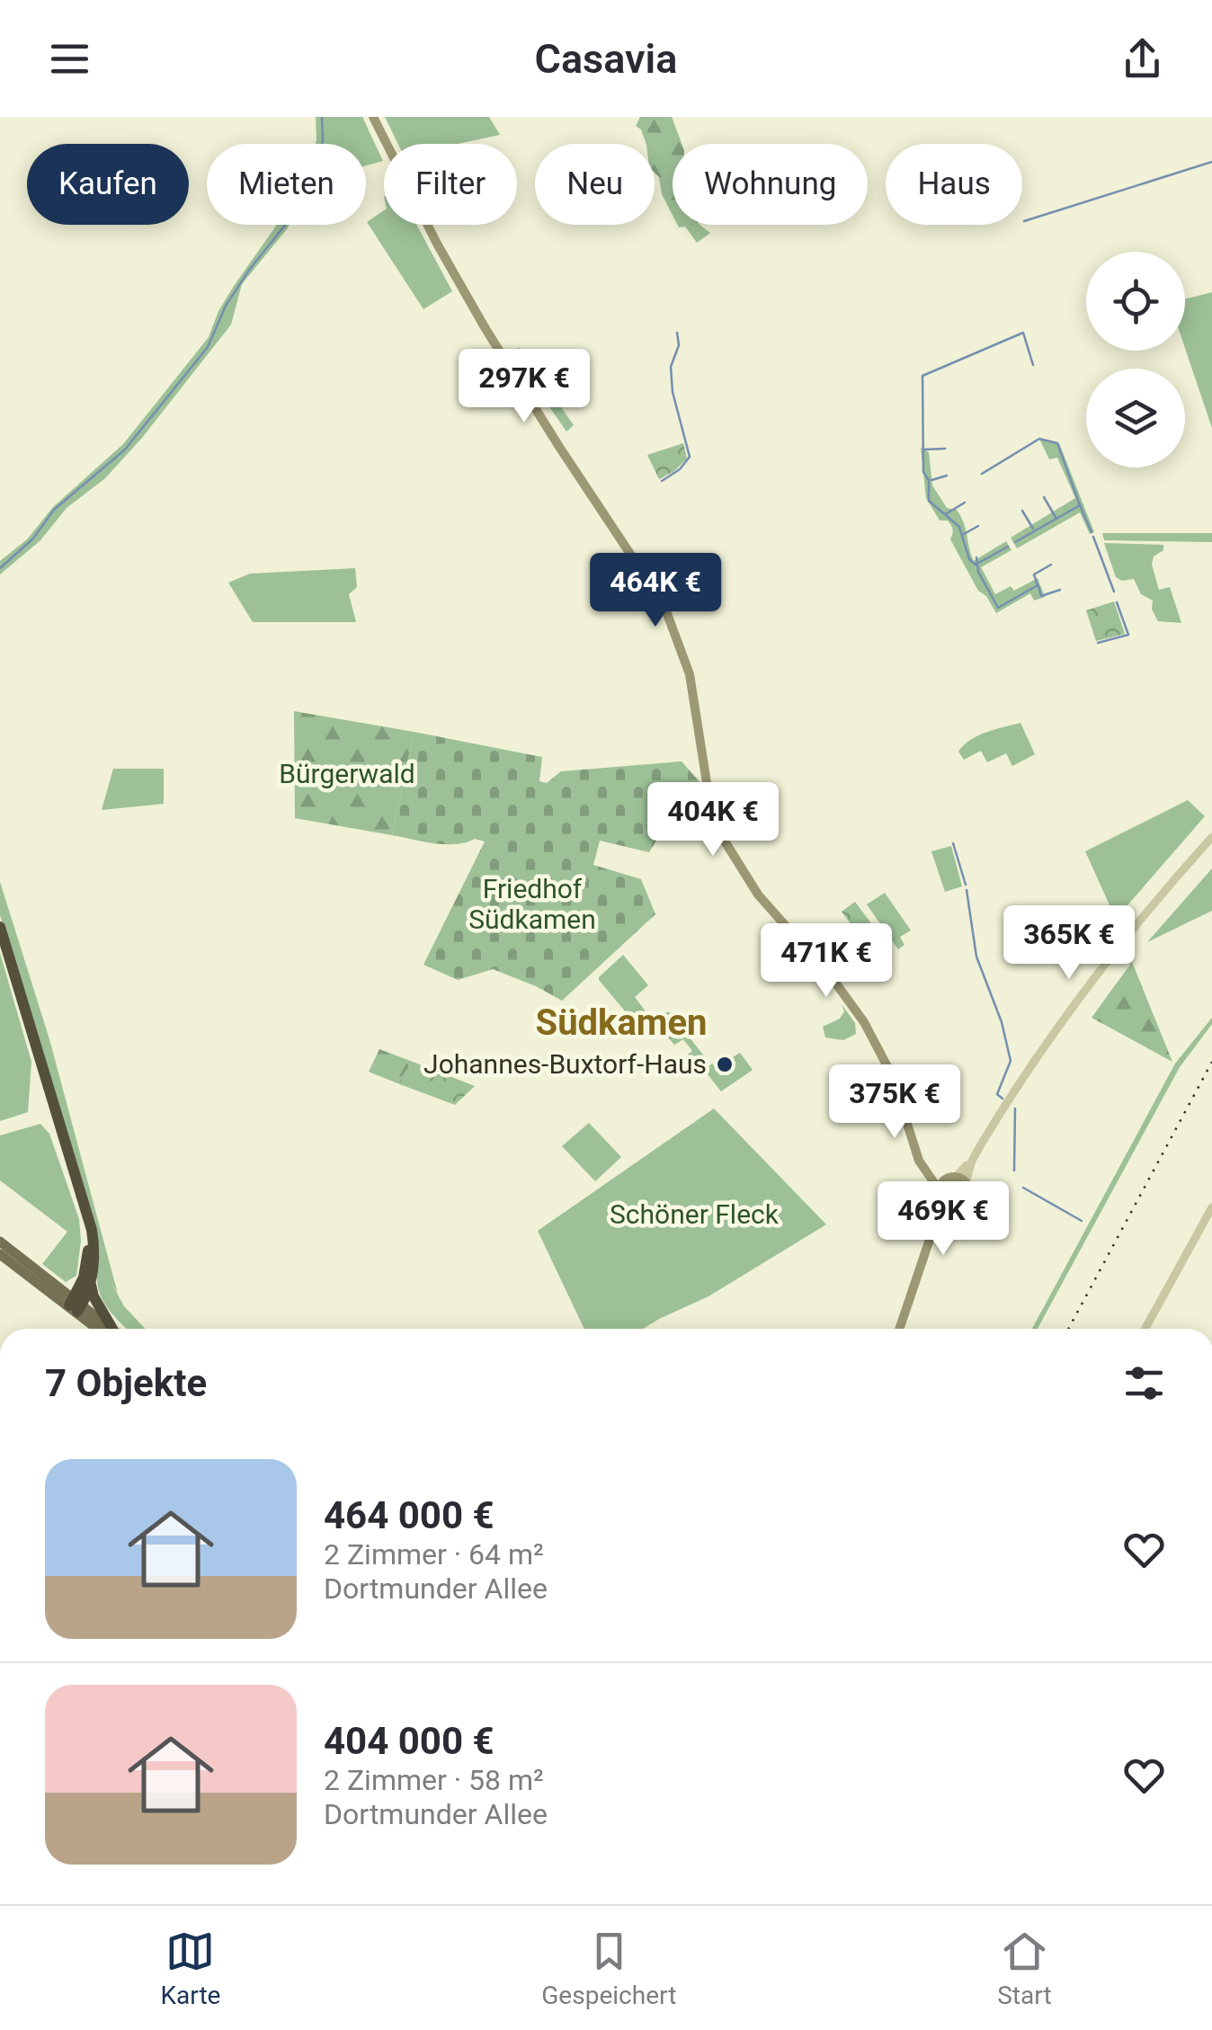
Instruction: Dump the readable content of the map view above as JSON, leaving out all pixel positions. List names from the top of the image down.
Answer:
{
  "districts": ["Südkamen"],
  "parks": ["Bürgerwald", "Friedhof Südkamen", "Schöner Fleck"],
  "places": ["Johannes-Buxtorf-Haus"],
  "page": {
    "header": "Casavia",
    "chip": [
      "Kaufen",
      "Mieten",
      "Filter",
      "Neu",
      "Wohnung",
      "Haus"
    ],
    "price": [
      "297K €",
      "464K €",
      "404K €",
      "365K €",
      "471K €",
      "375K €",
      "469K €"
    ],
    "heading": "7 Objekte",
    "list": [
      {
        "name": "464 000 €",
        "note": "2 Zimmer · 64 m² · Dortmunder Allee"
      },
      {
        "name": "404 000 €",
        "note": "2 Zimmer · 58 m² · Dortmunder Allee"
      }
    ],
    "tabs": ["Karte", "Gespeichert", "Start"]
  }
}
